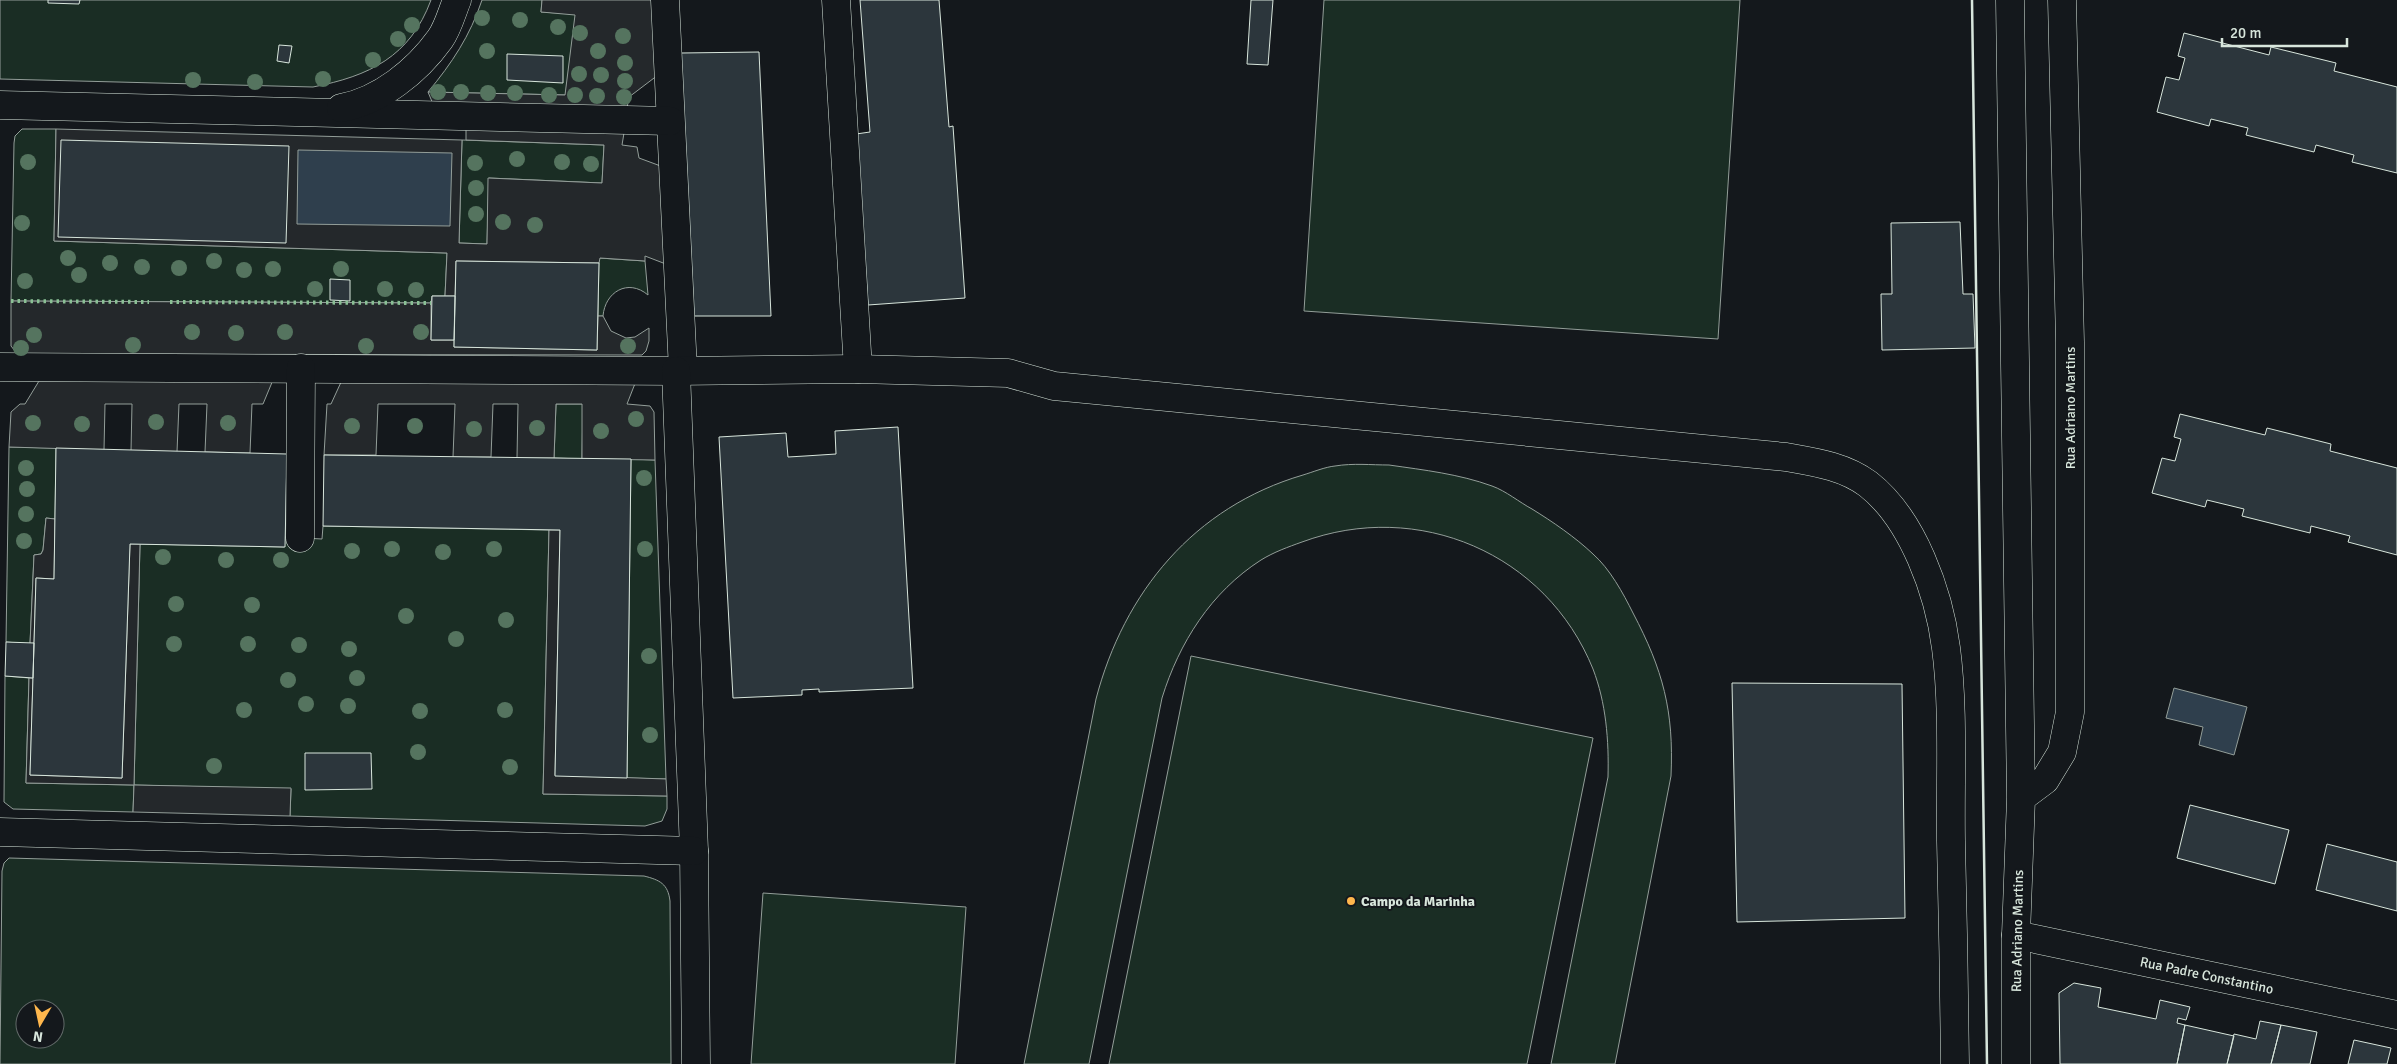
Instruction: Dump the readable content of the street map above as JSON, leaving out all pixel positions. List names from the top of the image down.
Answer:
{
  "streets": {
    "main road": ["Rua Adriano Martins", "Rua Padre Constantino"]
  },
  "crossings": [
    ["Rua Adriano Martins", "Rua Padre Constantino"]
  ],
  "places": ["Campo da Marinha"],
  "scale_bar": "20 m",
  "north": "bottom"
}
